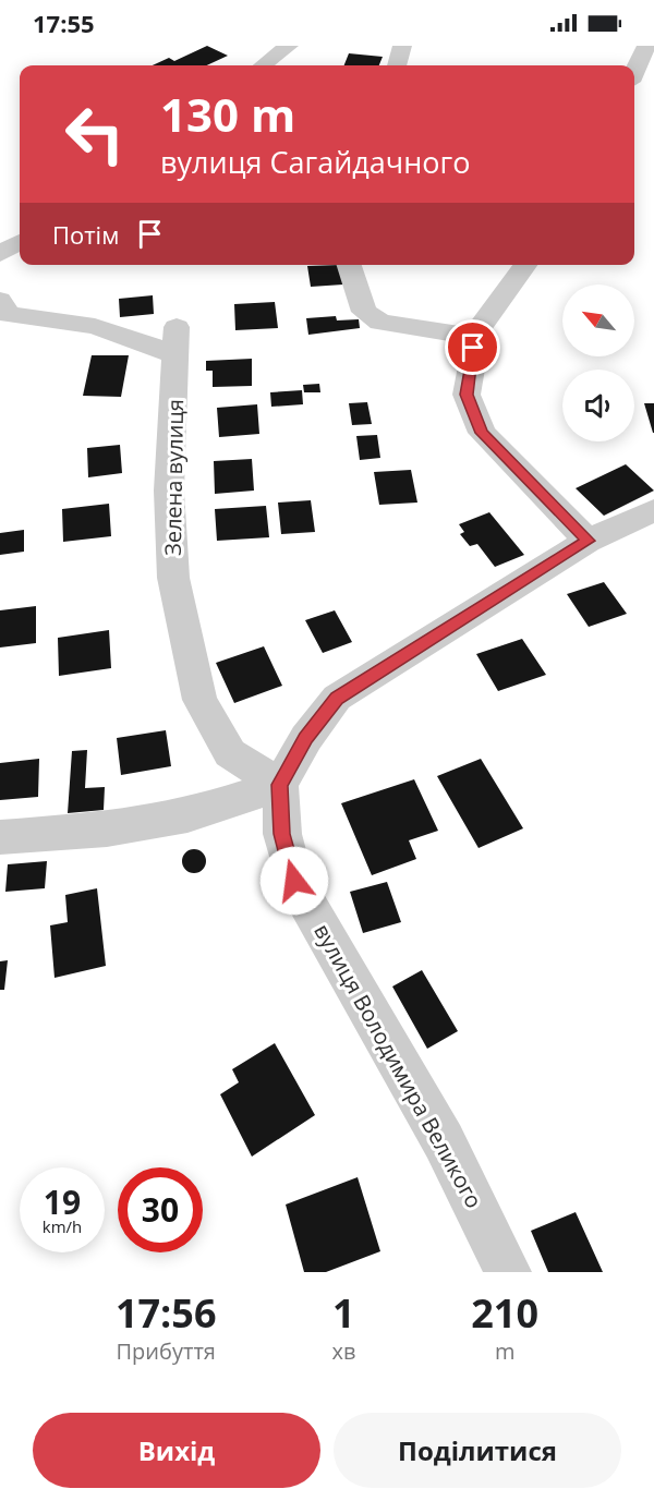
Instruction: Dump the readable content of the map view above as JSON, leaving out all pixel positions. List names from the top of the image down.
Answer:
{
  "streets": {
    "street": ["Зелена вулиця", "вулиця Володимира Великого"]
  },
  "crossings": [
    ["Зелена вулиця", "вулиця Володимира Великого"]
  ],
  "north": "top left",
  "page": {
    "status": "17:55",
    "turn": ["130 m", "вулиця Сагайдачного"],
    "then": "Потім",
    "speed": "19 km/h",
    "limit": "30",
    "eta": [
      "17:56",
      "Прибуття",
      "1",
      "хв",
      "210",
      "m"
    ],
    "buttons": ["Вихід", "Поділитися"]
  }
}
